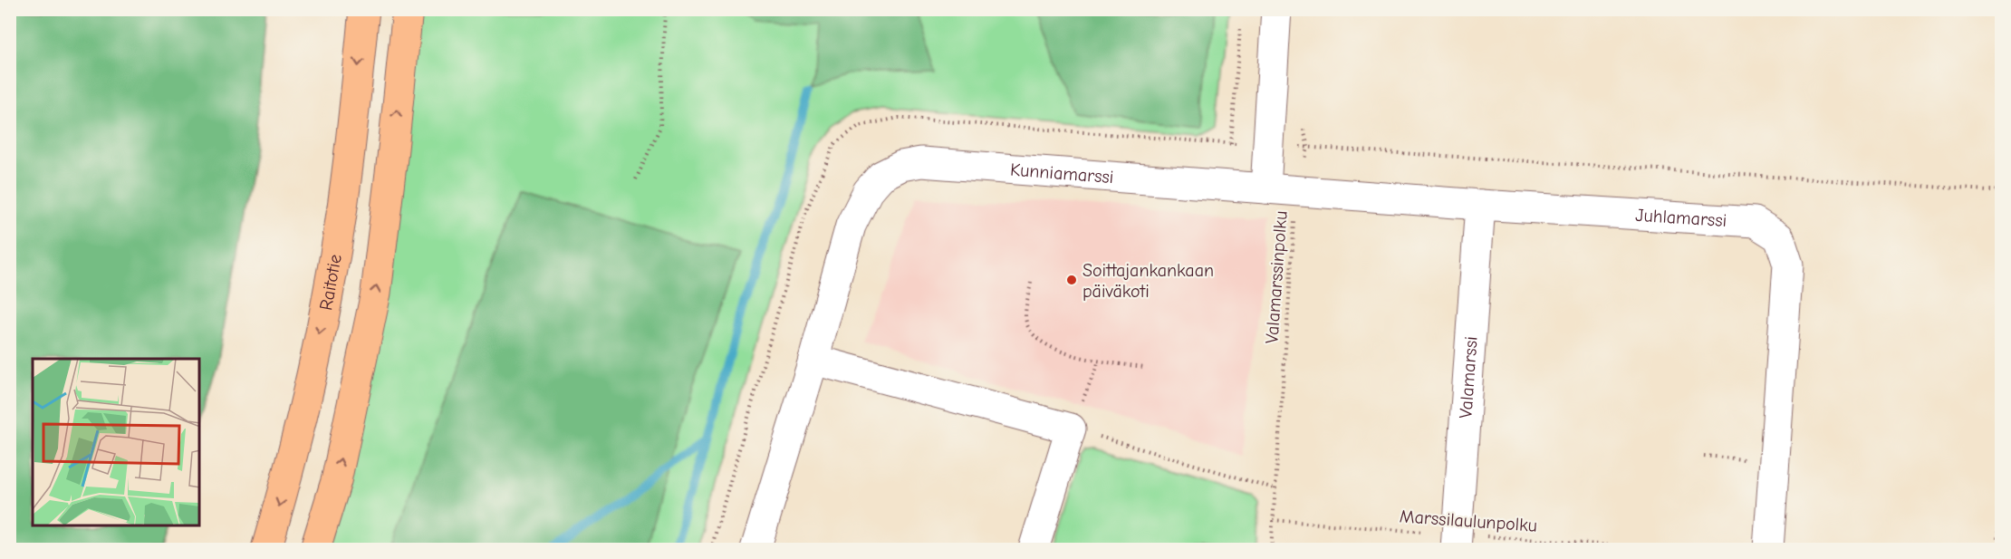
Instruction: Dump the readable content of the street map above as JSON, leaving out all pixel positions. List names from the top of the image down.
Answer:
{
  "streets": {
    "main road": ["Raitotie"],
    "street": ["Kunniamarssi", "Juhlamarssi", "Valamarssi"],
    "path": ["Valamarssinpolku", "Marssilaulunpolku"]
  },
  "crossings": [
    ["Kunniamarssi", "Juhlamarssi"],
    ["Juhlamarssi", "Valamarssinpolku"],
    ["Juhlamarssi", "Valamarssi"],
    ["Valamarssinpolku", "Marssilaulunpolku"],
    ["Valamarssi", "Marssilaulunpolku"]
  ],
  "places": ["Soittajankankaan päiväkoti"]
}
